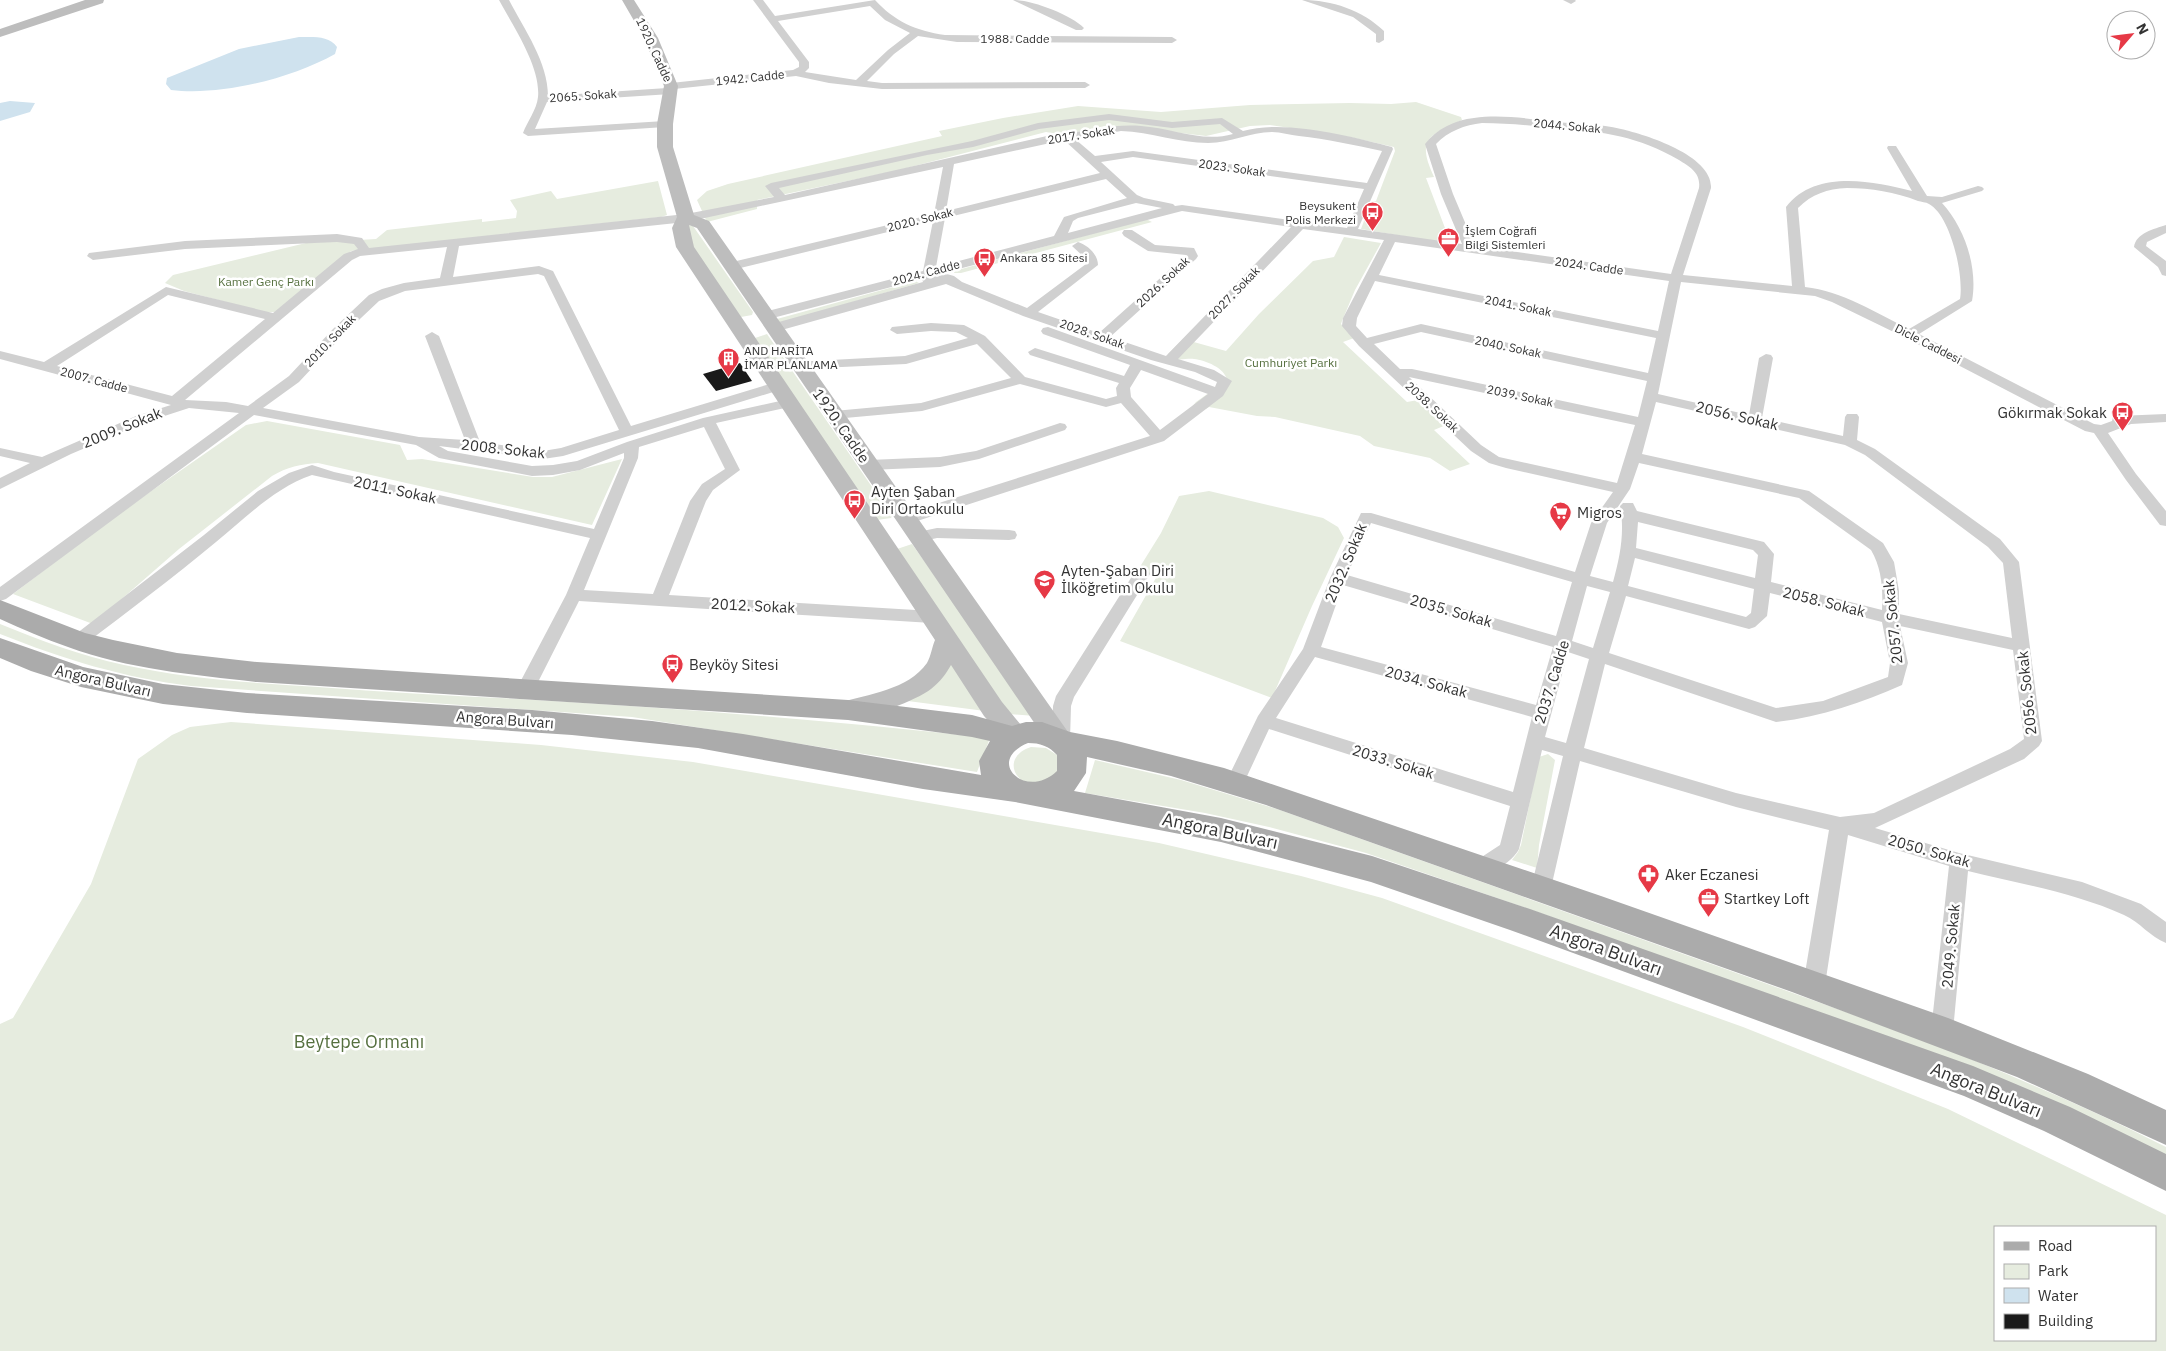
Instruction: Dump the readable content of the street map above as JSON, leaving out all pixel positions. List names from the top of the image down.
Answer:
{
  "streets": {
    "main road": ["1920. Cadde", "Angora Bulvarı"],
    "street": [
      "1988. Cadde",
      "1942. Cadde",
      "2065. Sokak",
      "2044. Sokak",
      "2017. Sokak",
      "2023. Sokak",
      "2020. Sokak",
      "2024. Cadde",
      "2026. Sokak",
      "2027. Sokak",
      "2041. Sokak",
      "2028. Sokak",
      "2010. Sokak",
      "Dicle Caddesi",
      "2040. Sokak",
      "2007. Cadde",
      "2039. Sokak",
      "2038. Sokak",
      "2056. Sokak",
      "2009. Sokak",
      "2008. Sokak",
      "2011. Sokak",
      "2032. Sokak",
      "2058. Sokak",
      "2012. Sokak",
      "2035. Sokak",
      "2057. Sokak",
      "2034. Sokak",
      "2037. Cadde",
      "2033. Sokak",
      "2050. Sokak",
      "2049. Sokak"
    ]
  },
  "crossings": [
    ["1920. Cadde", "1942. Cadde"],
    ["1920. Cadde", "2065. Sokak"],
    ["1920. Cadde", "2017. Sokak"],
    ["1920. Cadde", "2020. Sokak"],
    ["1920. Cadde", "2024. Cadde"],
    ["1920. Cadde", "2008. Sokak"],
    ["1920. Cadde", "2012. Sokak"],
    ["1920. Cadde", "Angora Bulvarı"],
    ["1942. Cadde", "2065. Sokak"],
    ["2044. Sokak", "2024. Cadde"],
    ["2044. Sokak", "Dicle Caddesi"],
    ["2044. Sokak", "2037. Cadde"],
    ["2017. Sokak", "2023. Sokak"],
    ["2017. Sokak", "2024. Cadde"],
    ["2017. Sokak", "2007. Cadde"],
    ["2017. Sokak", "2009. Sokak"],
    ["2024. Cadde", "2026. Sokak"],
    ["2024. Cadde", "2027. Sokak"],
    ["2024. Cadde", "2028. Sokak"],
    ["2024. Cadde", "Dicle Caddesi"],
    ["2024. Cadde", "2038. Sokak"],
    ["2024. Cadde", "2037. Cadde"],
    ["2026. Sokak", "2028. Sokak"],
    ["2027. Sokak", "2028. Sokak"],
    ["2041. Sokak", "2038. Sokak"],
    ["2041. Sokak", "2037. Cadde"],
    ["2010. Sokak", "2009. Sokak"],
    ["2010. Sokak", "2008. Sokak"],
    ["Dicle Caddesi", "2037. Cadde"],
    ["2040. Sokak", "2038. Sokak"],
    ["2040. Sokak", "2037. Cadde"],
    ["2007. Cadde", "2009. Sokak"],
    ["2039. Sokak", "2038. Sokak"],
    ["2039. Sokak", "2037. Cadde"],
    ["2038. Sokak", "2037. Cadde"],
    ["2056. Sokak", "2058. Sokak"],
    ["2056. Sokak", "2037. Cadde"],
    ["2056. Sokak", "2050. Sokak"],
    ["2009. Sokak", "2008. Sokak"],
    ["2032. Sokak", "2035. Sokak"],
    ["2032. Sokak", "2034. Sokak"],
    ["2032. Sokak", "2037. Cadde"],
    ["2032. Sokak", "2033. Sokak"],
    ["2058. Sokak", "2057. Sokak"],
    ["2035. Sokak", "2057. Sokak"],
    ["2035. Sokak", "2037. Cadde"],
    ["2057. Sokak", "2037. Cadde"],
    ["2034. Sokak", "2037. Cadde"],
    ["2037. Cadde", "2033. Sokak"],
    ["2050. Sokak", "2049. Sokak"]
  ],
  "parks": ["Kamer Genç Parkı", "Cumhuriyet Parkı", "Beytepe Ormanı"],
  "places": {
    "bus stop": [
      "Beysukent Polis Merkezi",
      "Ankara 85 Sitesi",
      "Gökırmak Sokak",
      "Ayten Şaban Diri Ortaokulu",
      "Beyköy Sitesi"
    ],
    "office": ["İşlem Coğrafi Bilgi Sistemleri", "Startkey Loft"],
    "building": ["AND HARİTA İMAR PLANLAMA"],
    "supermarket": ["Migros"],
    "school or university": ["Ayten-Şaban Diri İlköğretim Okulu"],
    "pharmacy": ["Aker Eczanesi"]
  },
  "legend": [
    "Road",
    "Park",
    "Water",
    "Building"
  ],
  "north": "top right"
}
